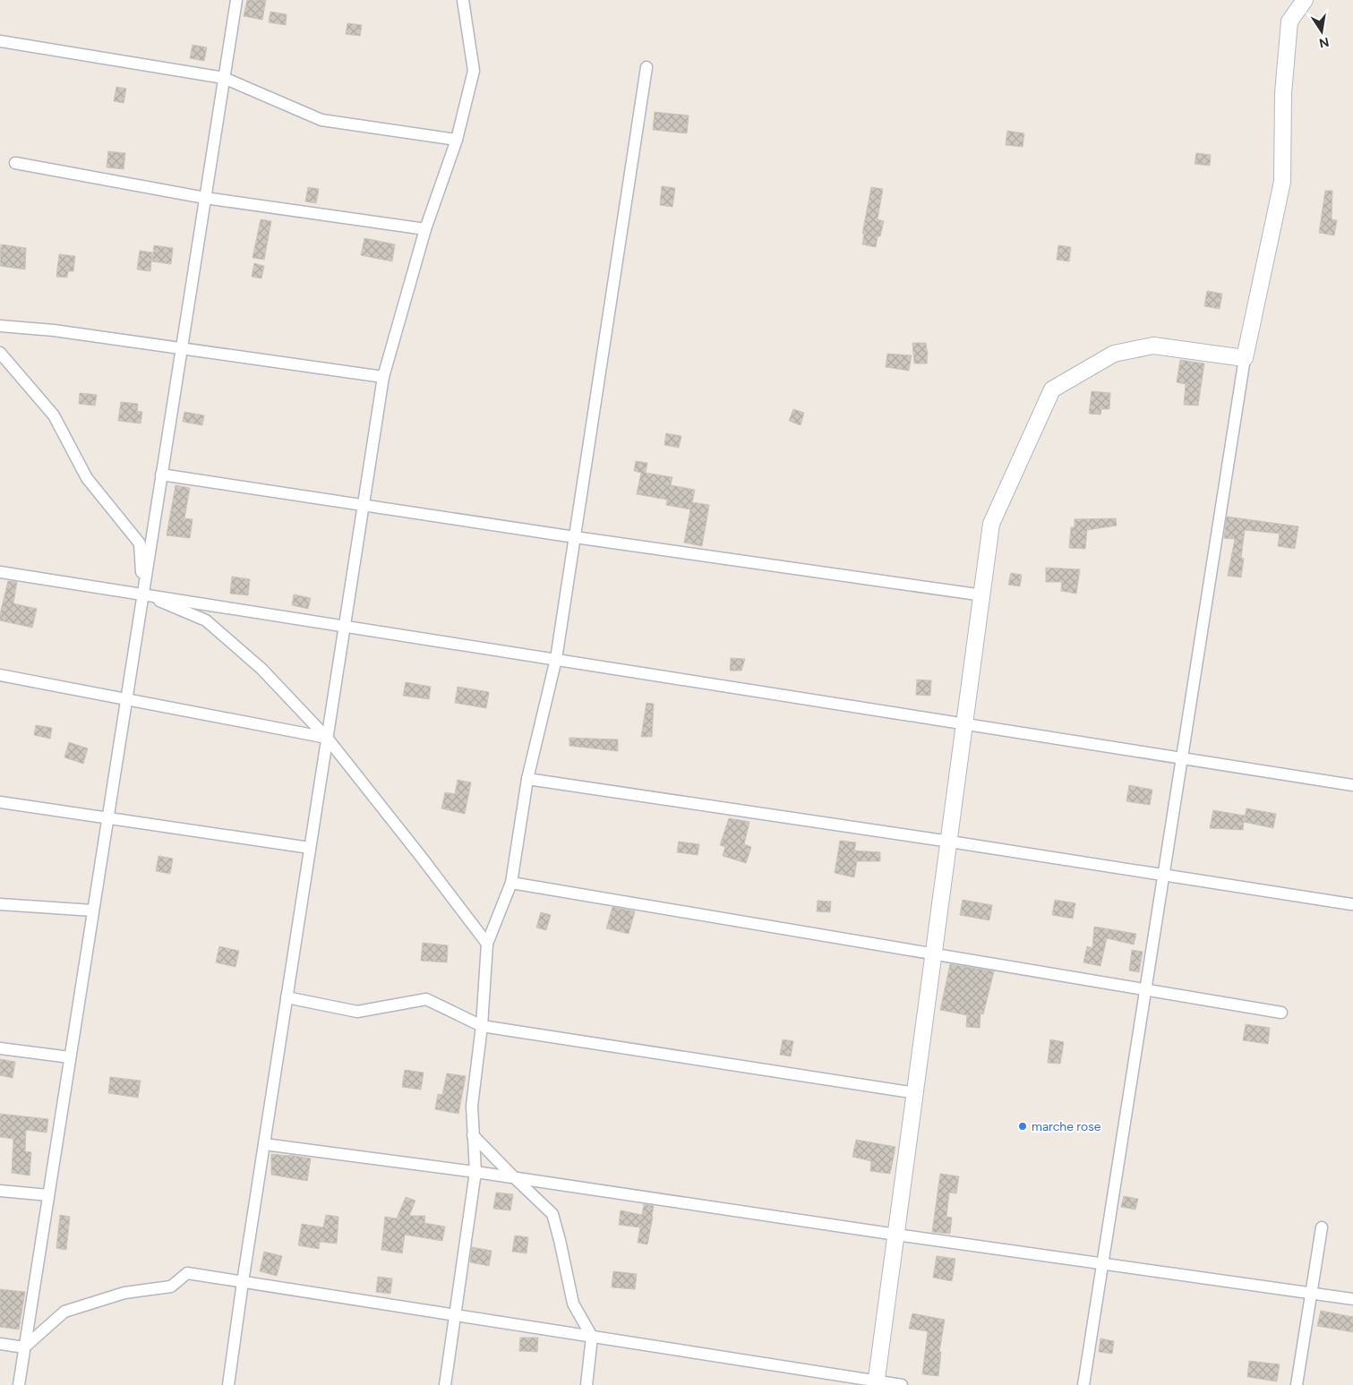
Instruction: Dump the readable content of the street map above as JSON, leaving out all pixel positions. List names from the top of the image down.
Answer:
{
  "places": ["marche rose"],
  "north": "bottom"
}
